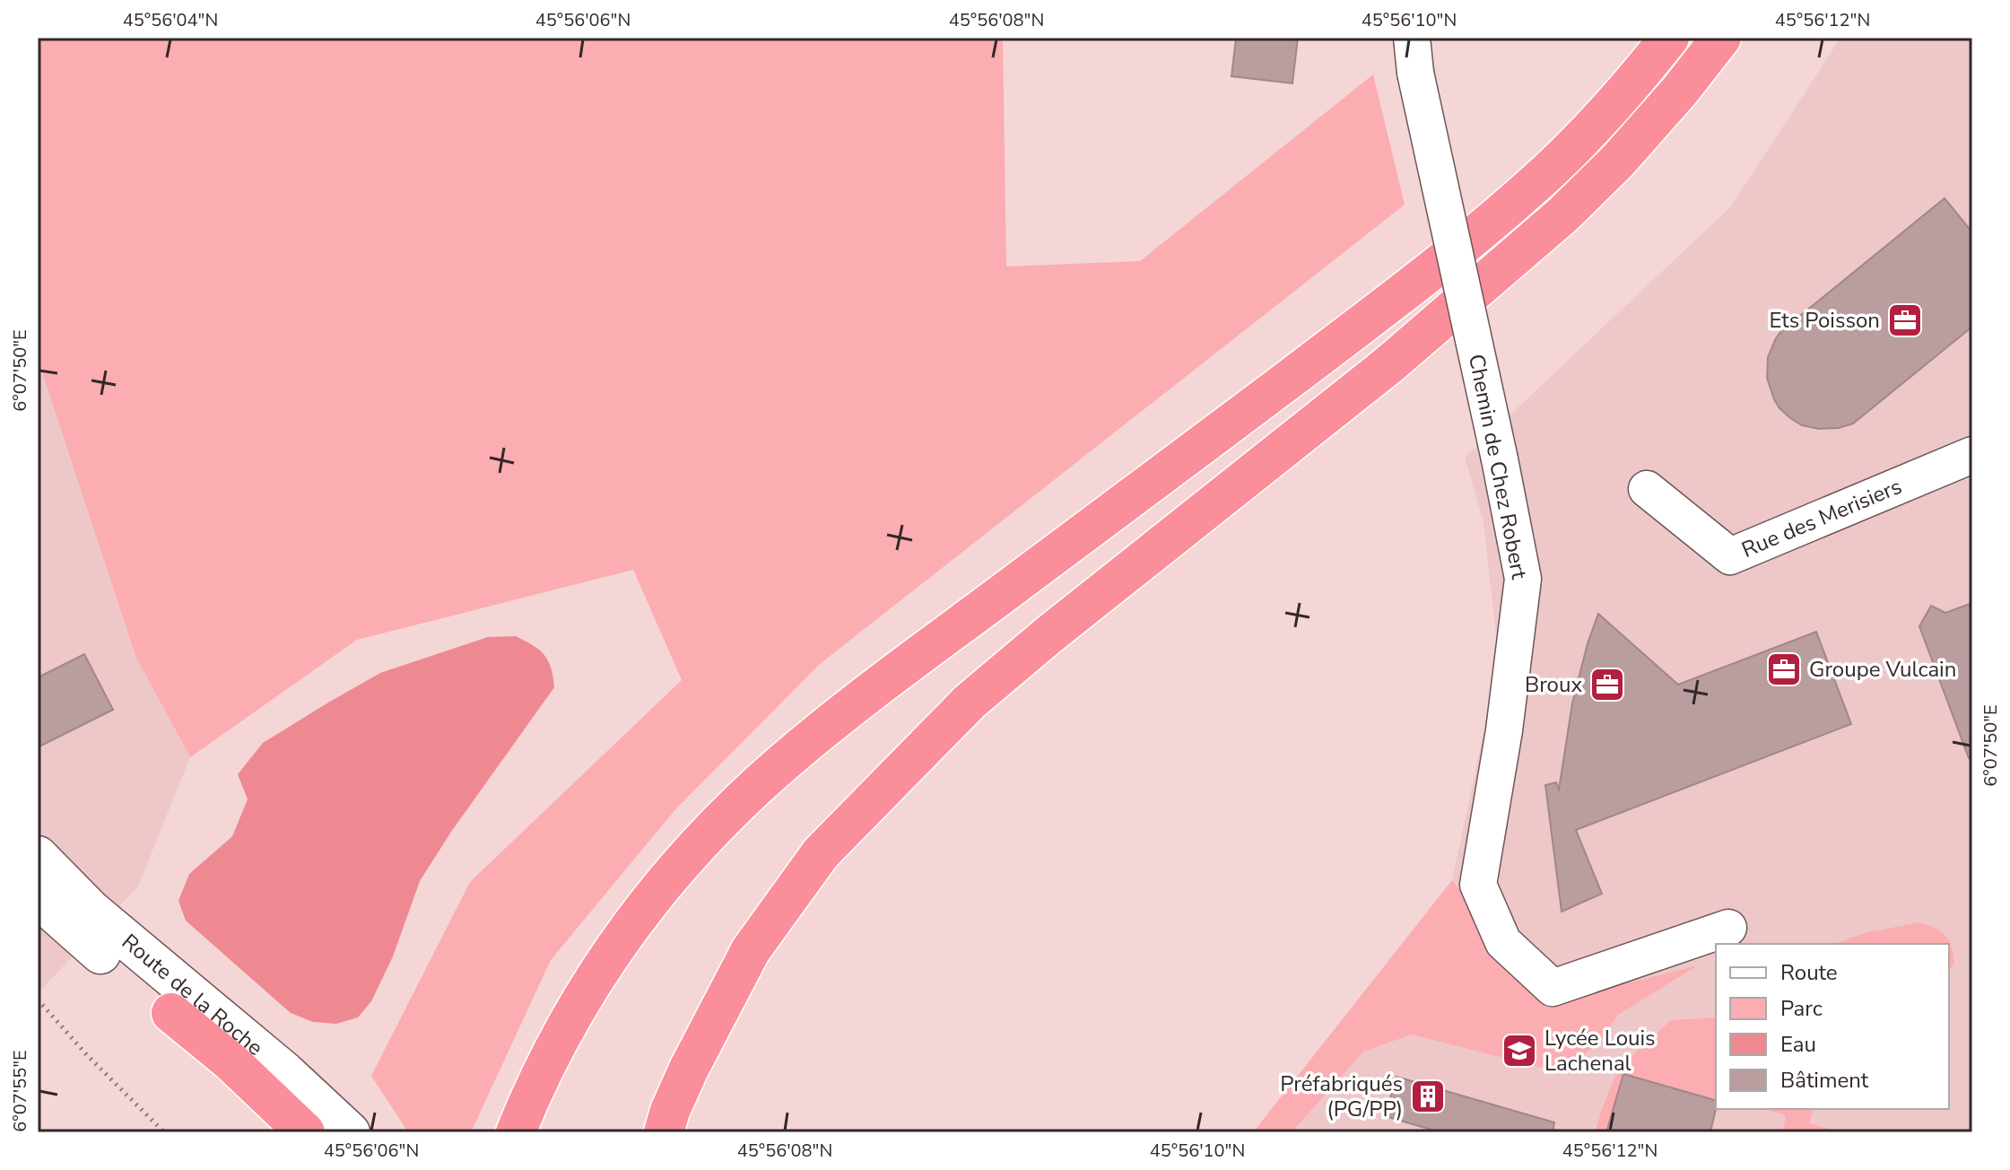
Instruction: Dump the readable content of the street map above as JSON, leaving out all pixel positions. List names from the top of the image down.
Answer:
{
  "streets": {
    "highway": ["Route de la Roche"],
    "street": ["Chemin de Chez Robert", "Rue des Merisiers"]
  },
  "places": {
    "office": ["Ets Poisson", "Groupe Vulcain", "Broux"],
    "school or university": ["Lycée Louis Lachenal"],
    "building": ["Préfabriqués (PG/PP)"]
  },
  "legend": [
    "Route",
    "Parc",
    "Eau",
    "Bâtiment"
  ],
  "coordinates": [
    "45°56'04\"N",
    "45°56'06\"N",
    "45°56'08\"N",
    "45°56'10\"N",
    "45°56'12\"N",
    "6°07'50\"E",
    "6°07'55\"E"
  ]
}
